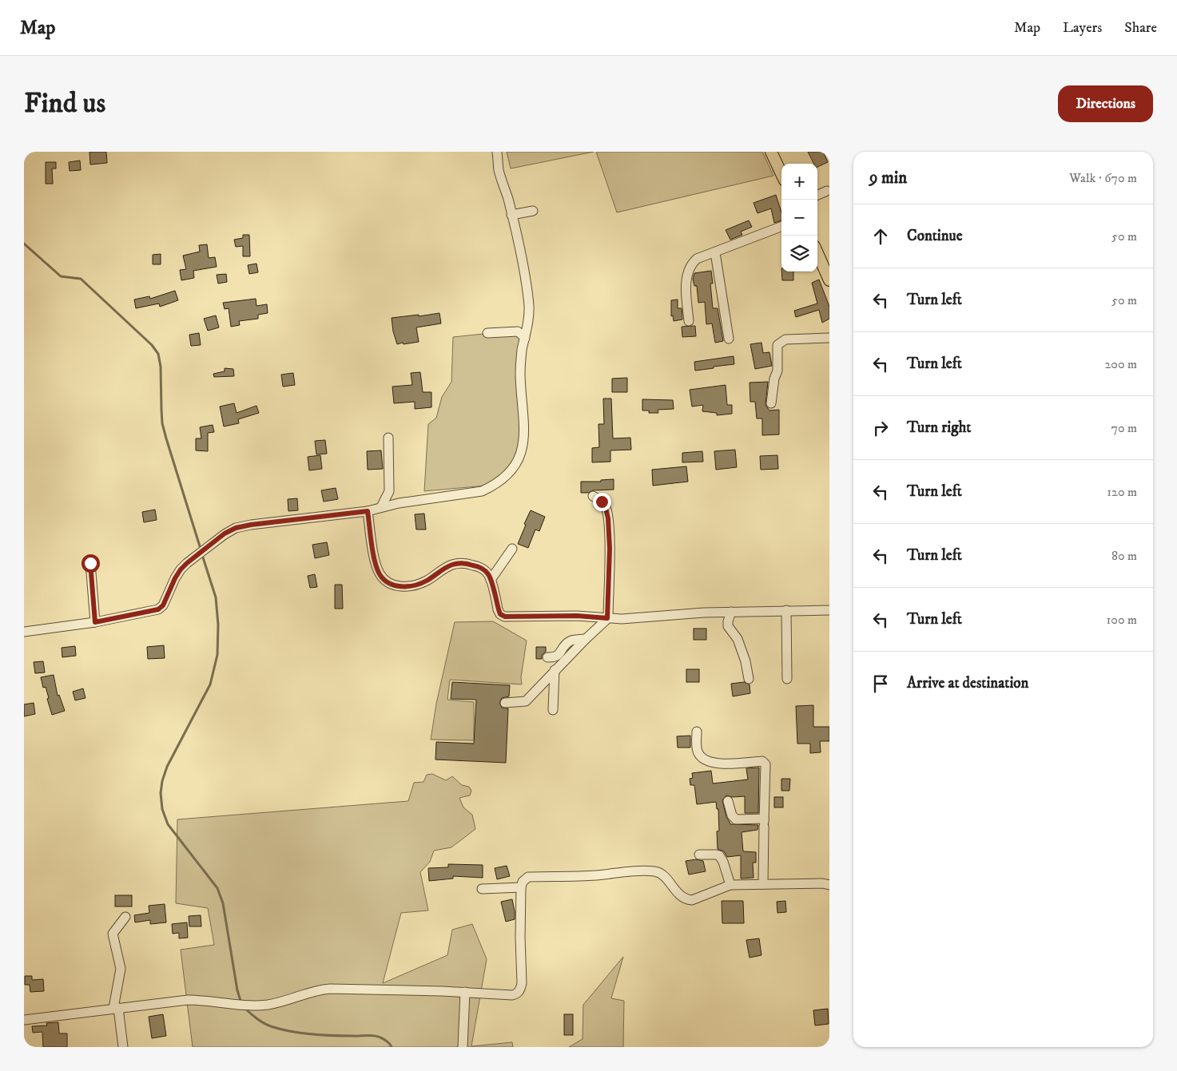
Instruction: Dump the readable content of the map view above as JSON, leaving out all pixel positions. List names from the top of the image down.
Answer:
{
  "page": {
    "header": "Map",
    "nav": ["Map", "Layers", "Share"],
    "buttons": "Directions",
    "title": "Find us",
    "heading": ["9 min", "Walk · 670 m"],
    "map_buttons": ["+", "−"],
    "list": [
      ["Continue", "50 m"],
      ["Turn left", "50 m"],
      ["Turn left", "200 m"],
      ["Turn right", "70 m"],
      ["Turn left", "120 m"],
      ["Turn left", "80 m"],
      ["Turn left", "100 m"],
      "Arrive at destination"
    ]
  }
}
